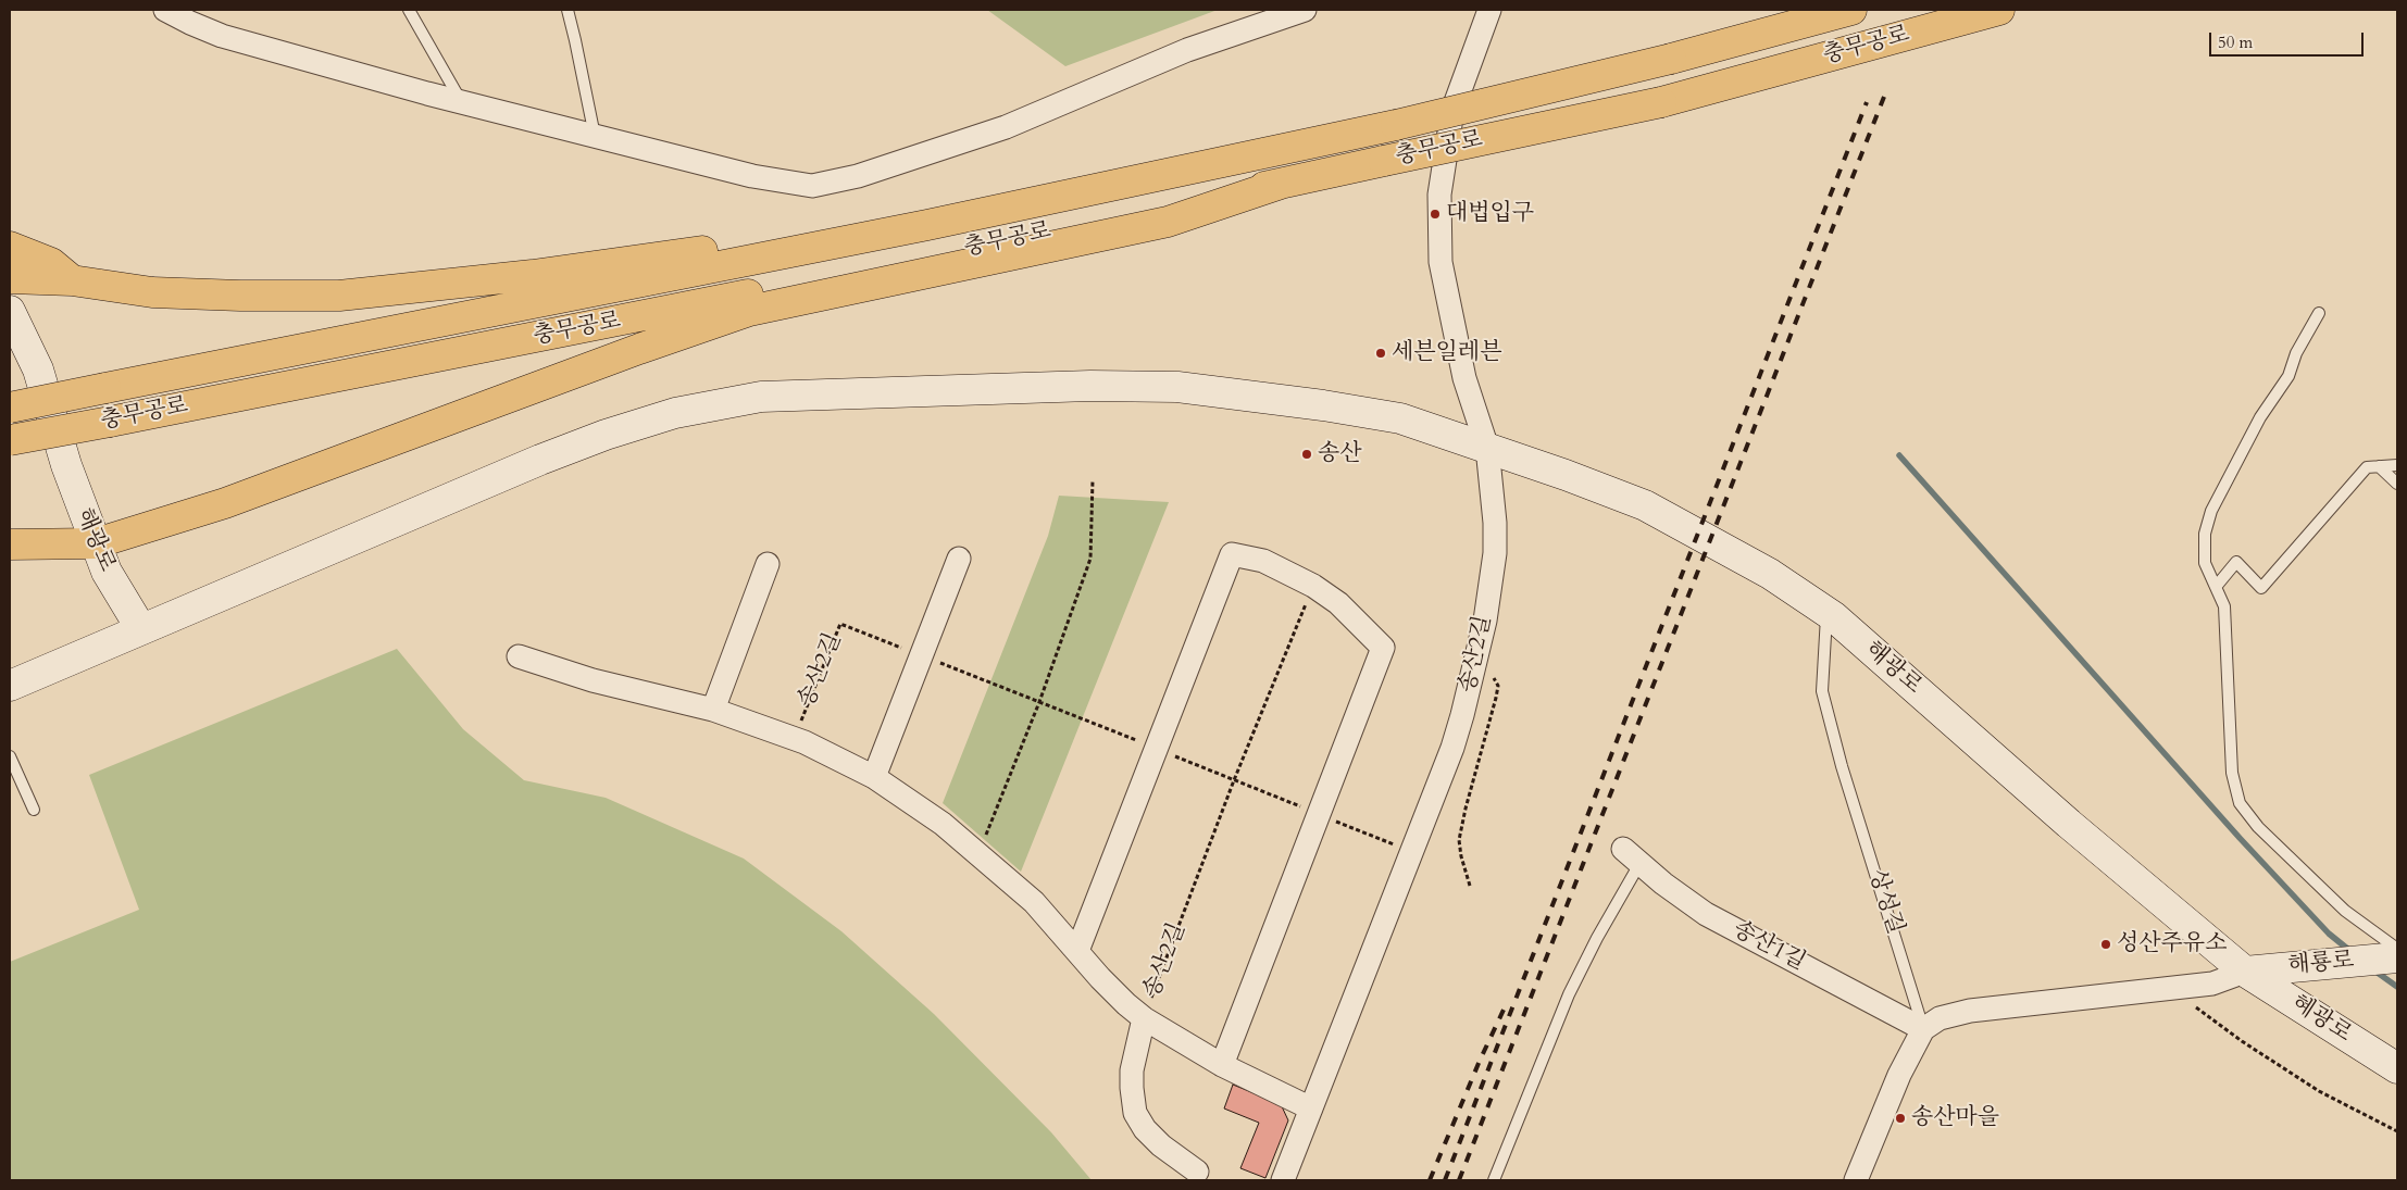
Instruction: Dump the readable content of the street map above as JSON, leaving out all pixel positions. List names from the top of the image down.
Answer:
{
  "streets": {
    "highway": ["충무공로"],
    "main road": ["해광로", "해룡로", "혜광로"],
    "street": ["송산2길", "송산1길"],
    "lane": ["상성길"]
  },
  "crossings": [
    ["해광로", "송산2길"],
    ["해광로", "상성길"],
    ["해광로", "해룡로"],
    ["해광로", "혜광로"],
    ["상성길", "송산1길"],
    ["해룡로", "혜광로"]
  ],
  "places": [
    "대법입구",
    "세븐일레븐",
    "송산",
    "성산주유소",
    "송산마을"
  ],
  "scale_bar": "50 m"
}
